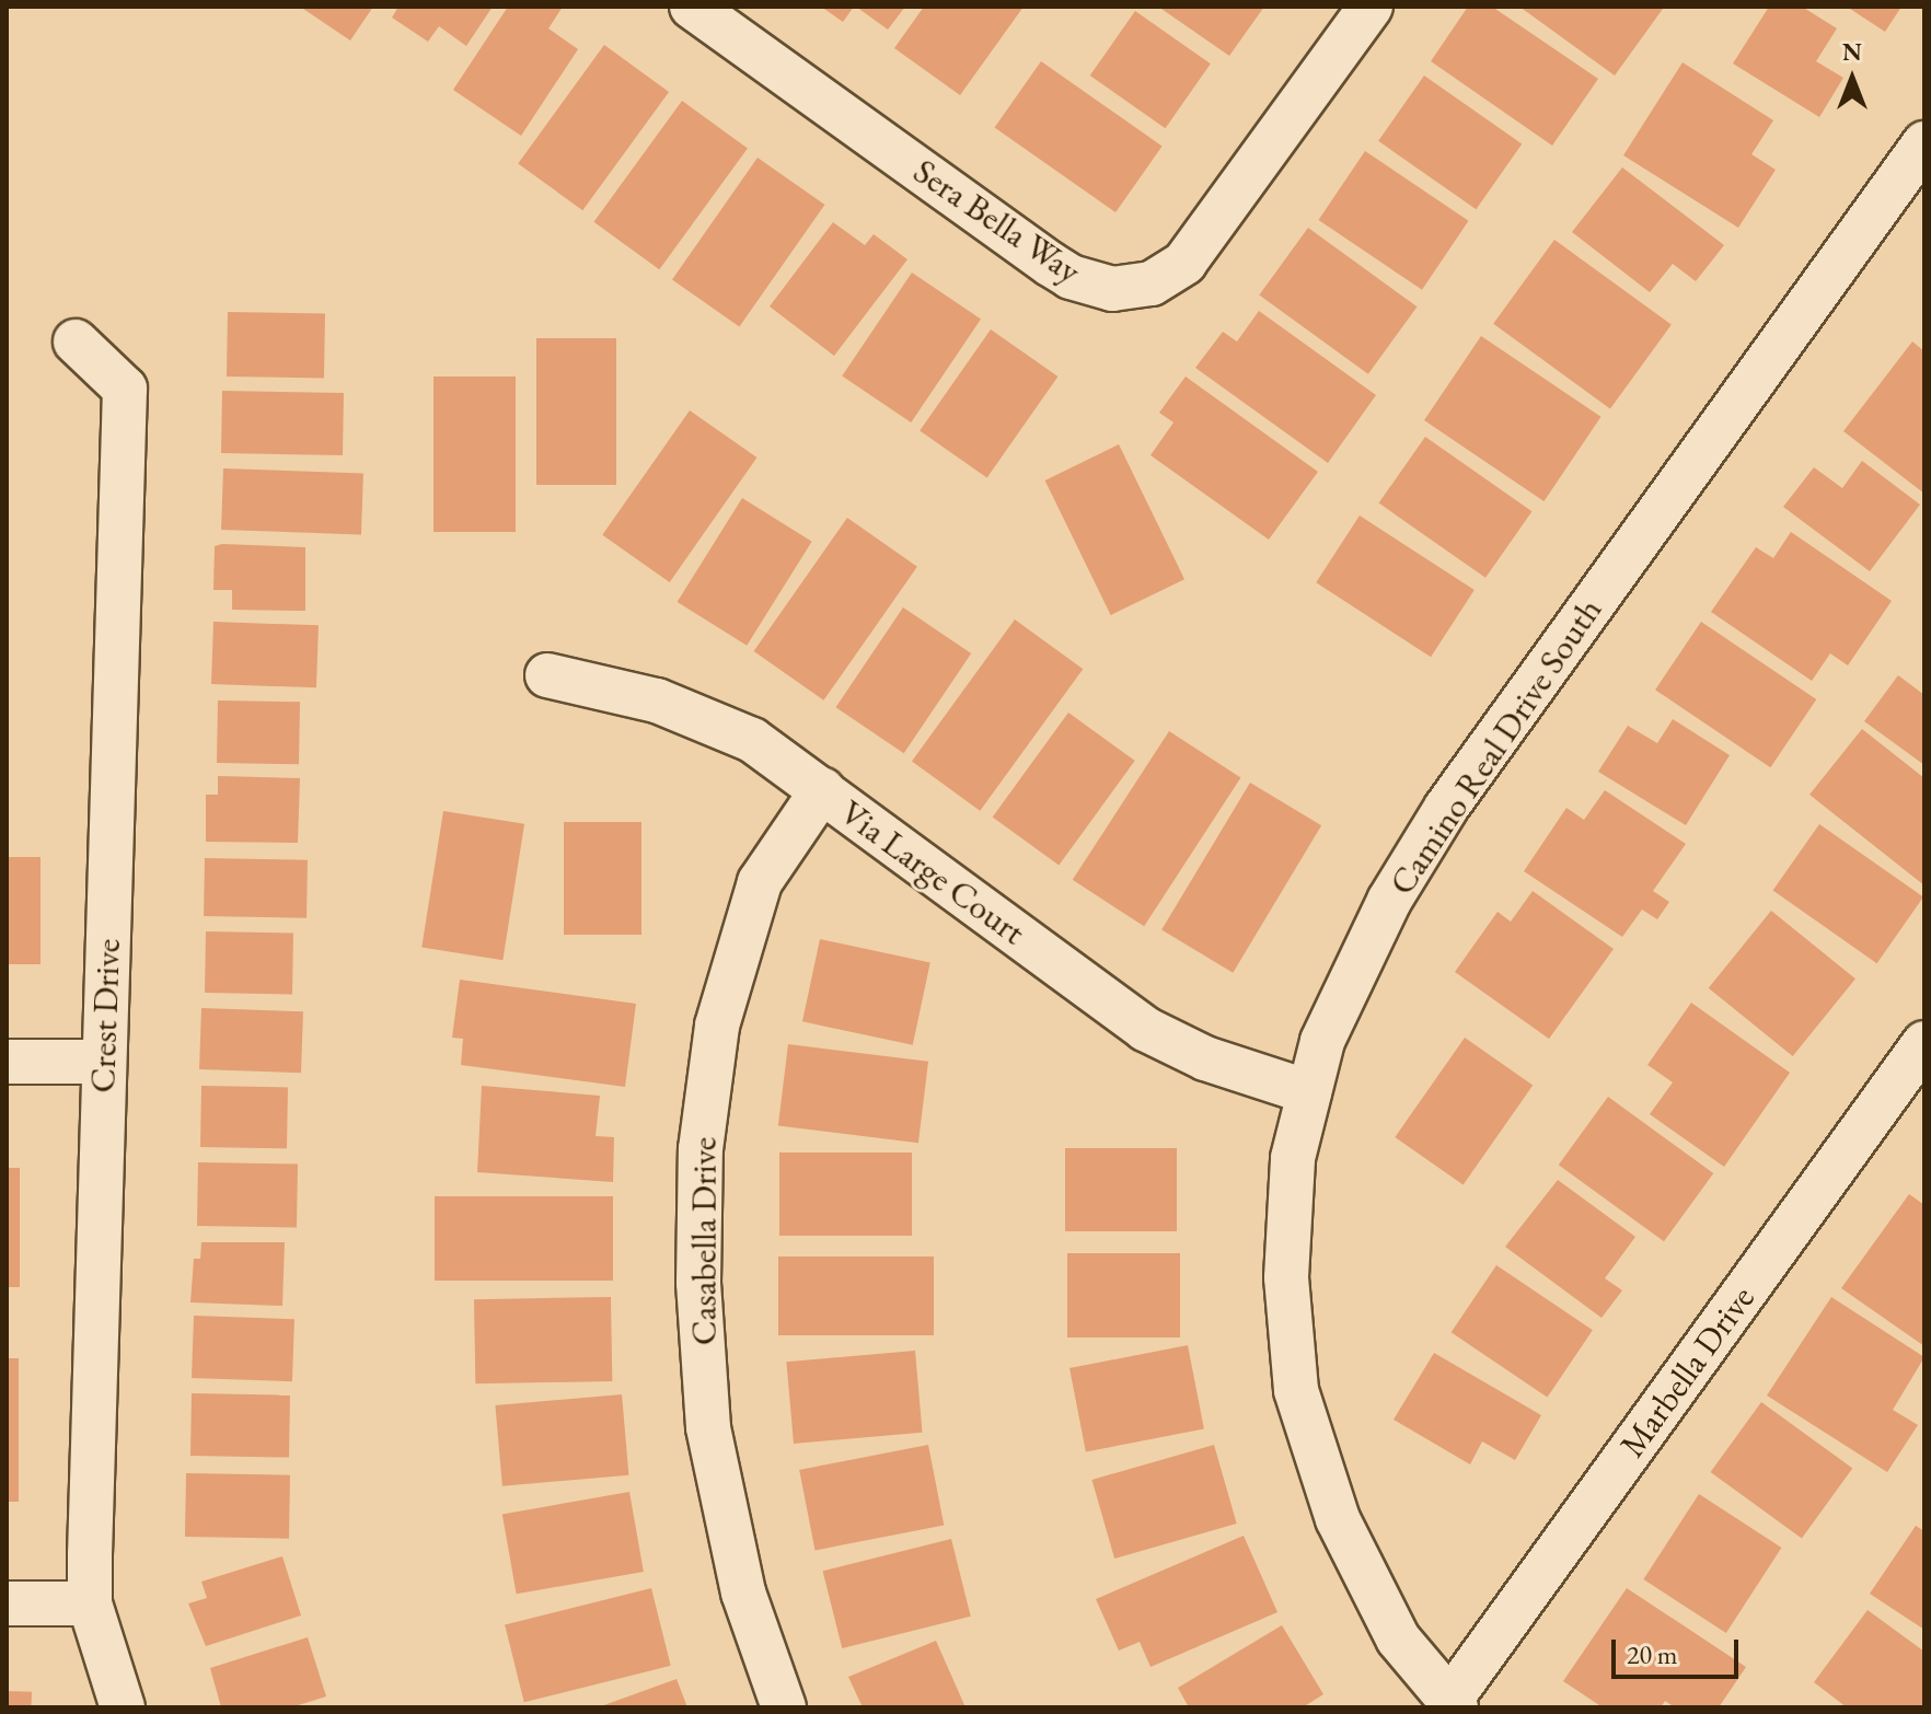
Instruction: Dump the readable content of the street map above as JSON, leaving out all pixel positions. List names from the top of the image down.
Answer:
{
  "streets": {
    "street": [
      "Sera Bella Way",
      "Camino Real Drive South",
      "Via Large Court",
      "Crest Drive",
      "Casabella Drive",
      "Marbella Drive"
    ]
  },
  "crossings": [
    ["Camino Real Drive South", "Via Large Court"],
    ["Camino Real Drive South", "Marbella Drive"],
    ["Via Large Court", "Casabella Drive"]
  ],
  "scale_bar": "20 m",
  "north": "top"
}
